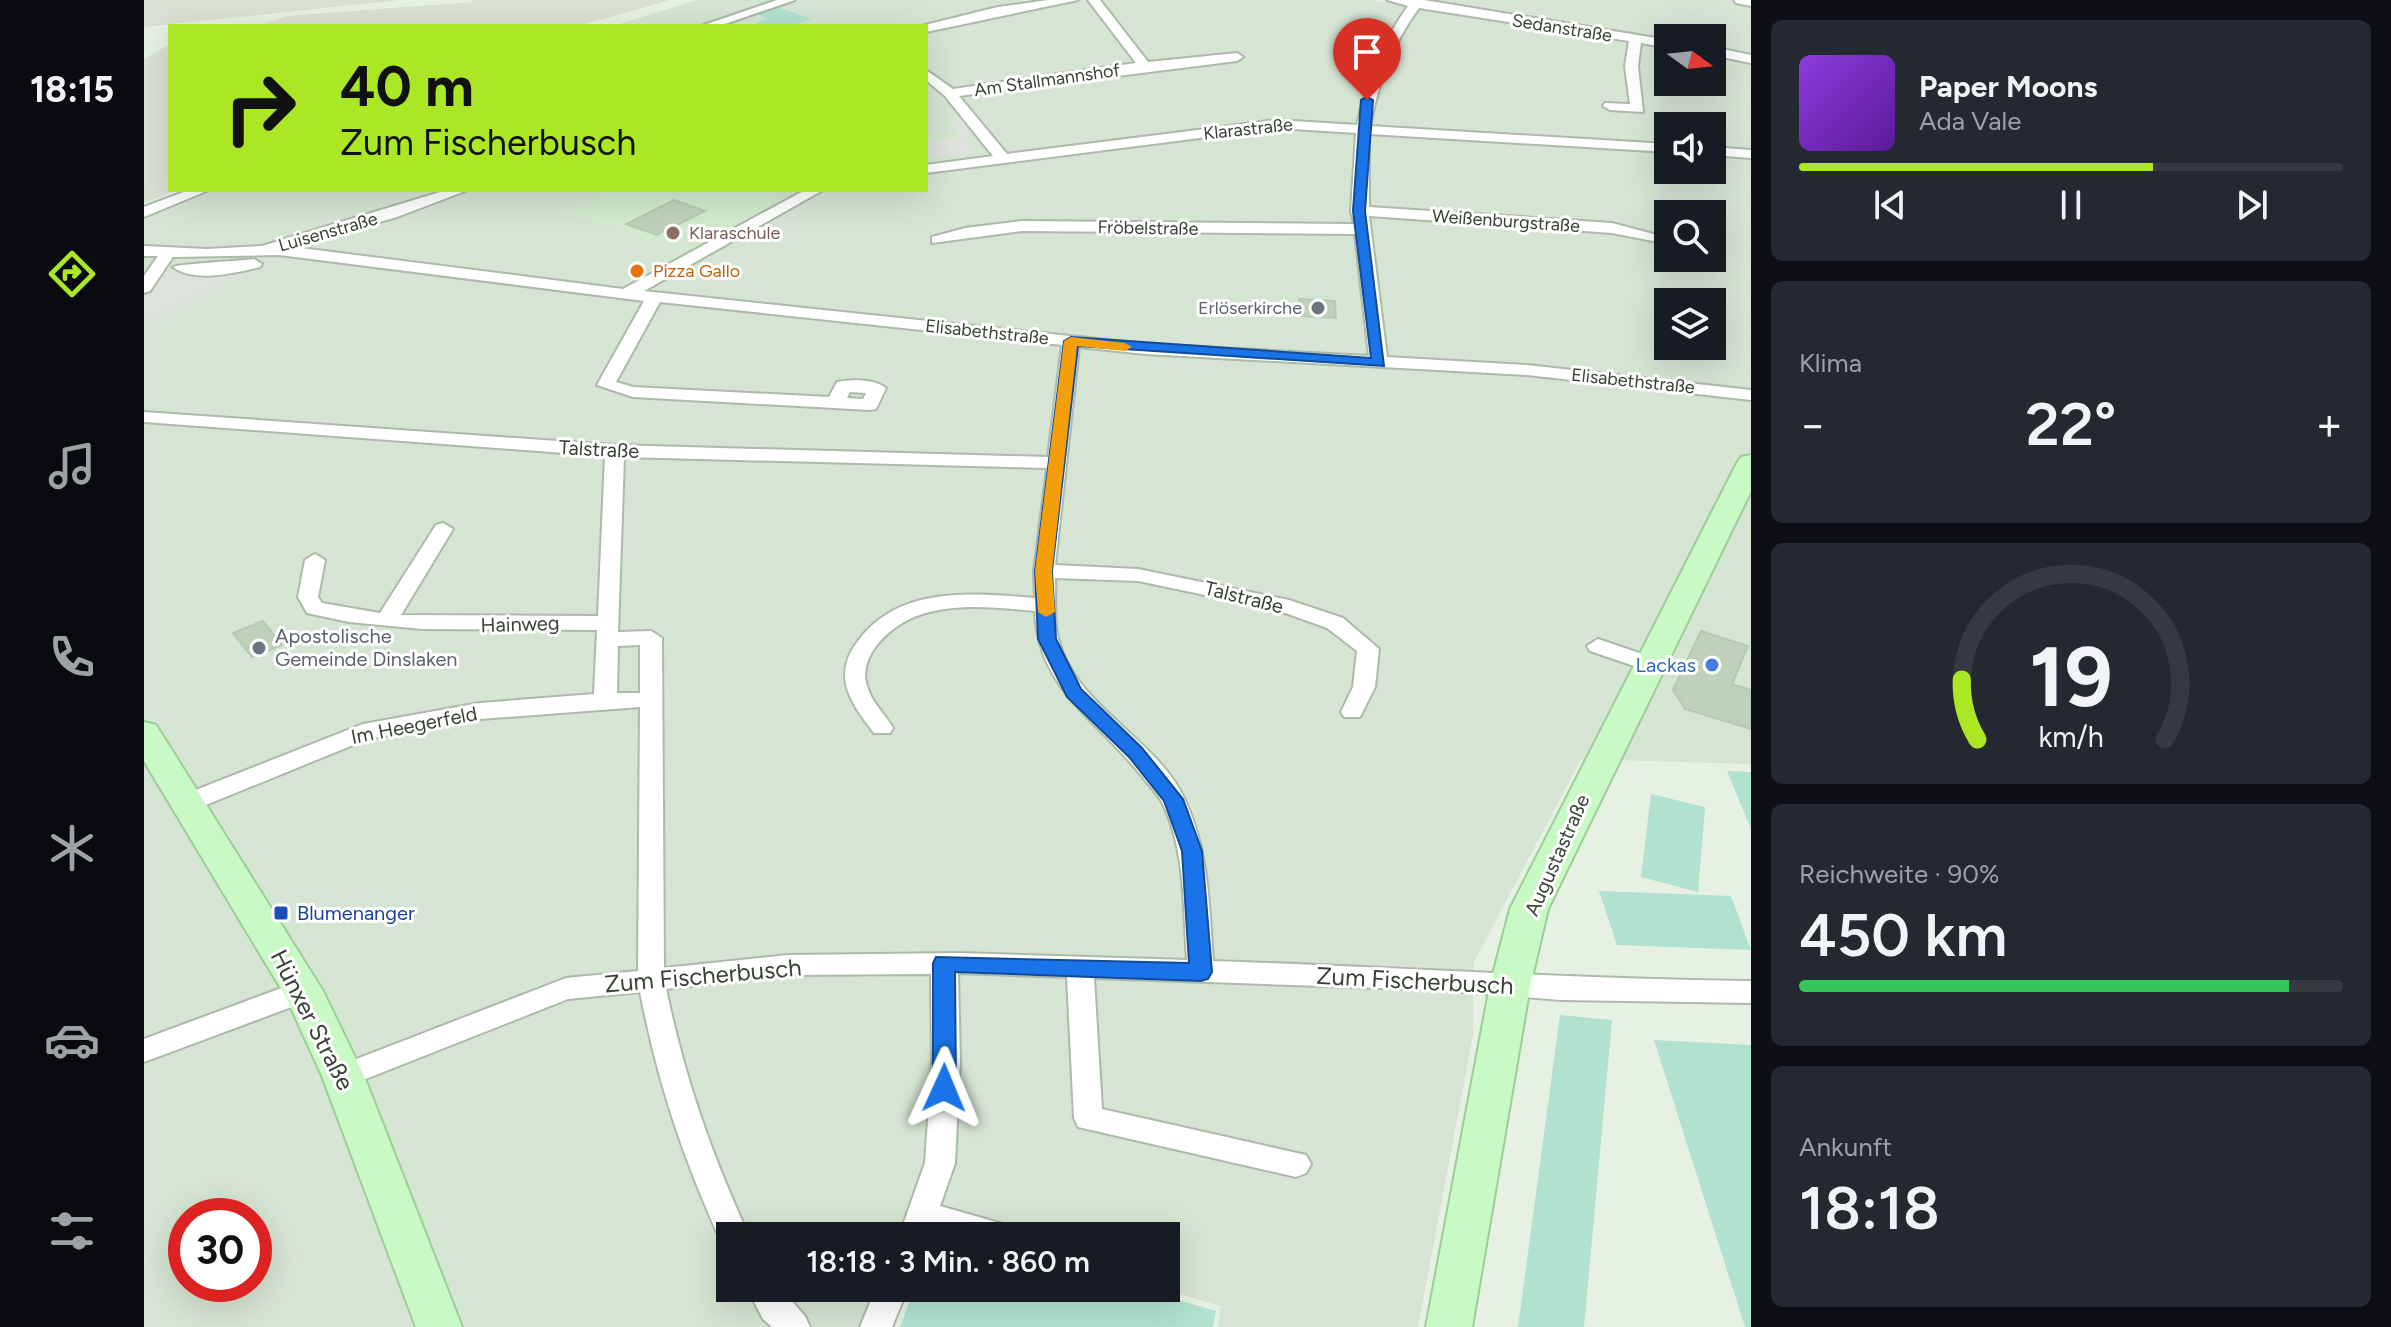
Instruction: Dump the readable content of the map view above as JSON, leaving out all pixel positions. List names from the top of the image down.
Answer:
{
  "streets": {
    "main road": ["Augustastraße", "Hünxer Straße"],
    "street": [
      "Sedanstraße",
      "Am Stallmannshof",
      "Klarastraße",
      "Weißenburgstraße",
      "Fröbelstraße",
      "Luisenstraße",
      "Elisabethstraße",
      "Talstraße",
      "Hainweg",
      "Im Heegerfeld",
      "Zum Fischerbusch"
    ]
  },
  "crossings": [
    ["Luisenstraße", "Elisabethstraße"],
    ["Im Heegerfeld", "Hünxer Straße"],
    ["Augustastraße", "Zum Fischerbusch"],
    ["Zum Fischerbusch", "Hünxer Straße"]
  ],
  "places": {
    "other": [
      "Klaraschule",
      "Pizza Gallo",
      "Erlöserkirche",
      "Apostolische Gemeinde Dinslaken",
      "Lackas"
    ],
    "transit": ["Blumenanger"]
  },
  "north": "right",
  "page": {
    "tabs": "18:15",
    "turn": ["40 m", "Zum Fischerbusch"],
    "song": ["Paper Moons", "Ada Vale"],
    "tile": [
      "Klima",
      ["Reichweite · 90%", "450 km"],
      ["Ankunft", "18:18"]
    ],
    "heat": ["−", "22°", "+"],
    "limit": "30",
    "trip": "18:18 · 3 Min. · 860 m",
    "gauge": ["19", "km/h"]
  }
}
